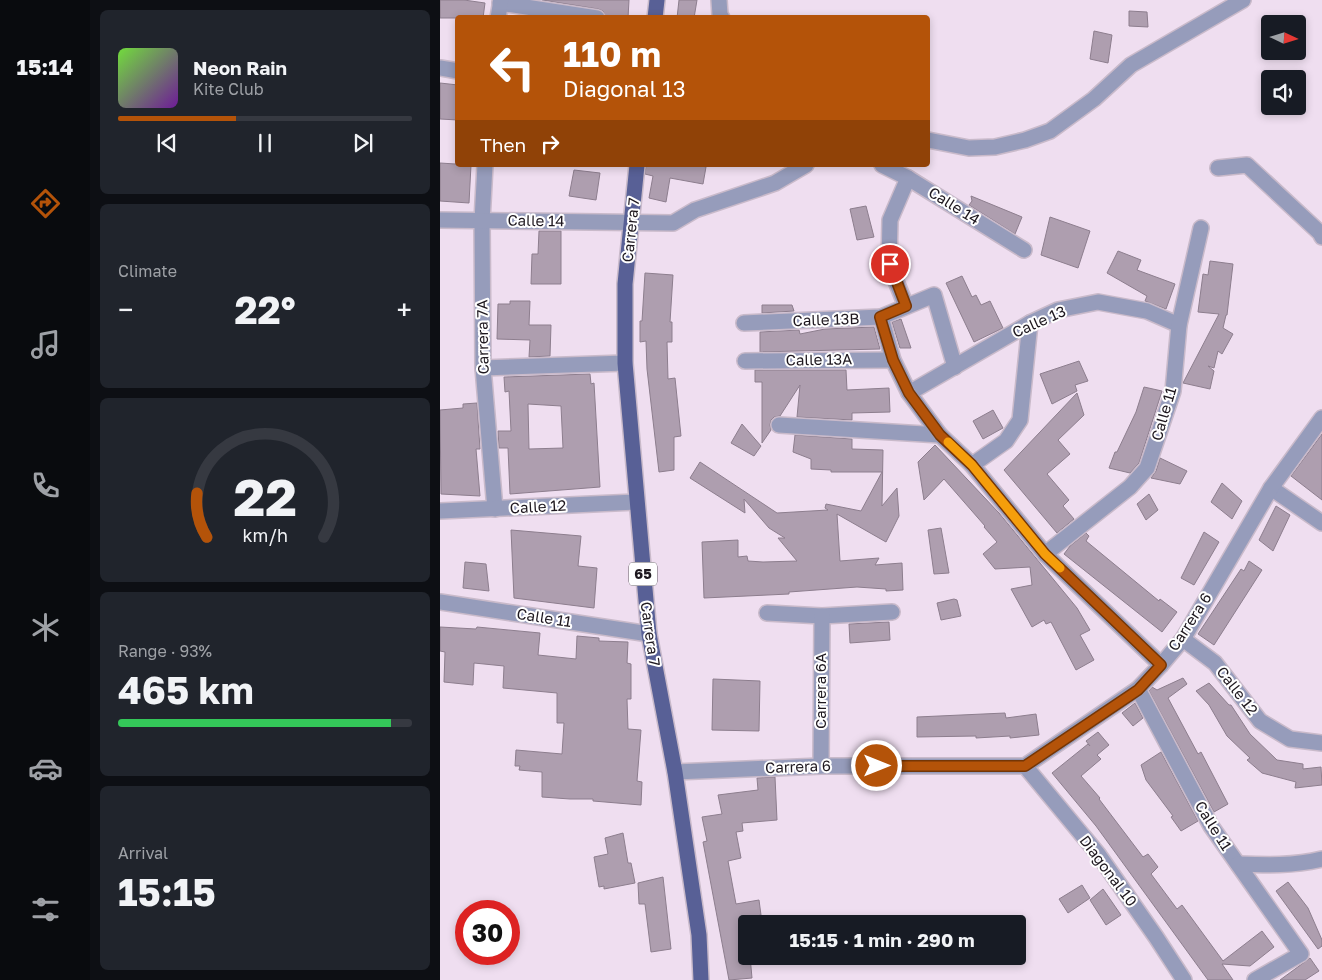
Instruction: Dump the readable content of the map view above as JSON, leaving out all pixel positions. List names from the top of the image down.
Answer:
{
  "streets": {
    "main road": ["Carrera 7", "65"],
    "street": [
      "Calle 14",
      "Calle 13B",
      "Calle 13",
      "Carrera 7A",
      "Calle 13A",
      "Calle 11",
      "Calle 12",
      "Carrera 6",
      "Carrera 6A",
      "Diagonal 10"
    ]
  },
  "crossings": [
    ["Calle 14", "Carrera 7"],
    ["Calle 14", "Carrera 7A"],
    ["Carrera 7", "Calle 11"],
    ["Carrera 7", "Calle 12"],
    ["Carrera 7", "Carrera 6"],
    ["Calle 13B", "Calle 13"],
    ["Calle 13", "Calle 11"],
    ["Carrera 7A", "Calle 12"],
    ["Calle 11", "Carrera 6"],
    ["Calle 12", "Carrera 6"],
    ["Carrera 6", "Carrera 6A"],
    ["Carrera 6", "Diagonal 10"]
  ],
  "north": "right",
  "page": {
    "tabs": "15:14",
    "turn": ["110 m", "Diagonal 13"],
    "song": ["Neon Rain", "Kite Club"],
    "then": "Then",
    "tile": [
      "Climate",
      ["Range · 93%", "465 km"],
      ["Arrival", "15:15"]
    ],
    "heat": ["−", "22°", "+"],
    "limit": "30",
    "trip": "15:15 · 1 min · 290 m",
    "gauge": ["22", "km/h"]
  }
}
